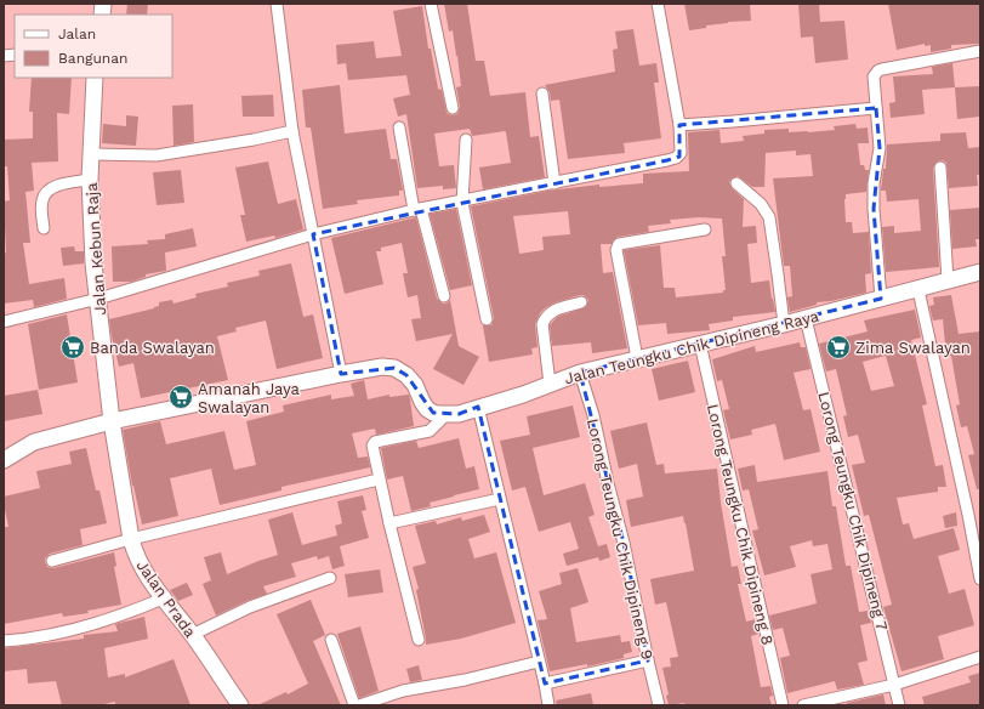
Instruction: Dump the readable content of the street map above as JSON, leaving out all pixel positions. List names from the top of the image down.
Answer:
{
  "streets": {
    "street": [
      "Jalan Kebun Raja",
      "Jalan Teungku Chik Dipineng Raya",
      "Lorong Teungku Chik Dipineng 7",
      "Lorong Teungku Chik Dipineng 8",
      "Lorong Teungku Chik Dipineng 9",
      "Jalan Prada"
    ]
  },
  "crossings": [
    ["Jalan Kebun Raja", "Jalan Prada"],
    ["Jalan Teungku Chik Dipineng Raya", "Lorong Teungku Chik Dipineng 7"],
    ["Jalan Teungku Chik Dipineng Raya", "Lorong Teungku Chik Dipineng 8"],
    ["Jalan Teungku Chik Dipineng Raya", "Lorong Teungku Chik Dipineng 9"]
  ],
  "places": {
    "supermarket": ["Banda Swalayan", "Zima Swalayan", "Amanah Jaya Swalayan"]
  },
  "legend": ["Jalan", "Bangunan"]
}
